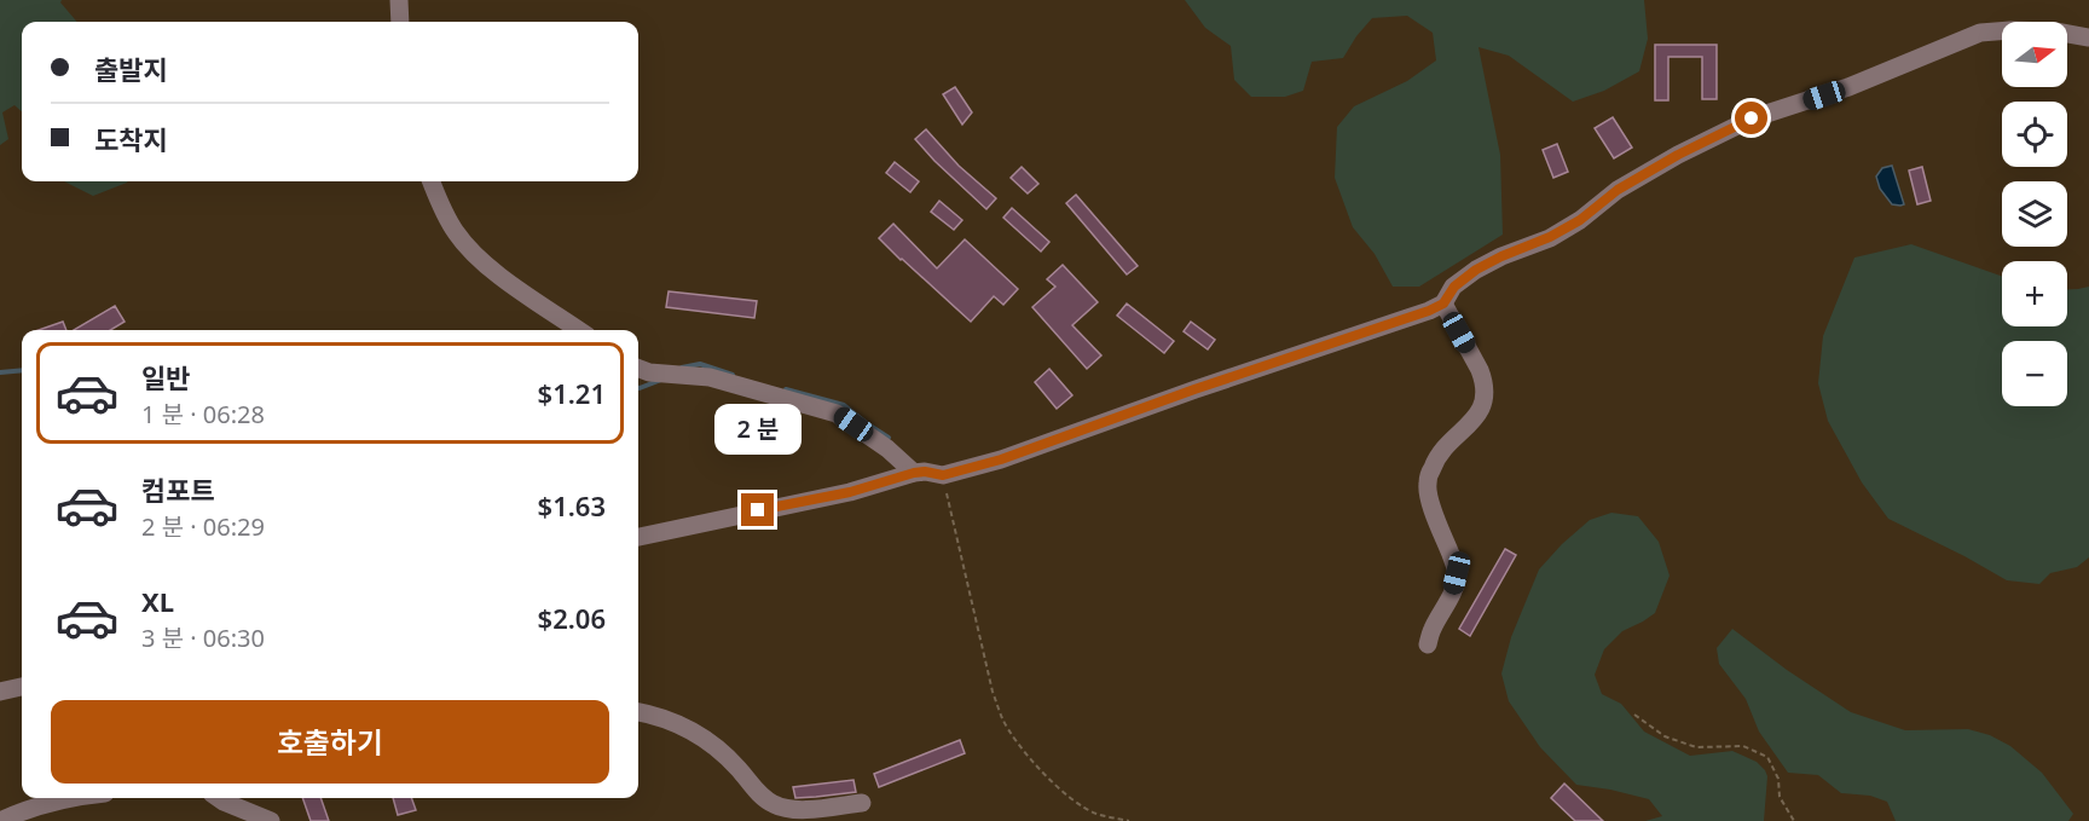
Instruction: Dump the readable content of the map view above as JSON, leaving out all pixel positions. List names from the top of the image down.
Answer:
{
  "north": "right",
  "page": {
    "map_buttons": ["+", "−"],
    "banner": ["출발지", "도착지"],
    "list": [
      {
        "name": "일반",
        "note": "1 분 · 06:28",
        "value": "$1.21"
      },
      {
        "name": "컴포트",
        "note": "2 분 · 06:29",
        "value": "$1.63"
      },
      {
        "name": "XL",
        "note": "3 분 · 06:30",
        "value": "$2.06"
      }
    ],
    "bubble": "2 분",
    "buttons": "호출하기"
  }
}
